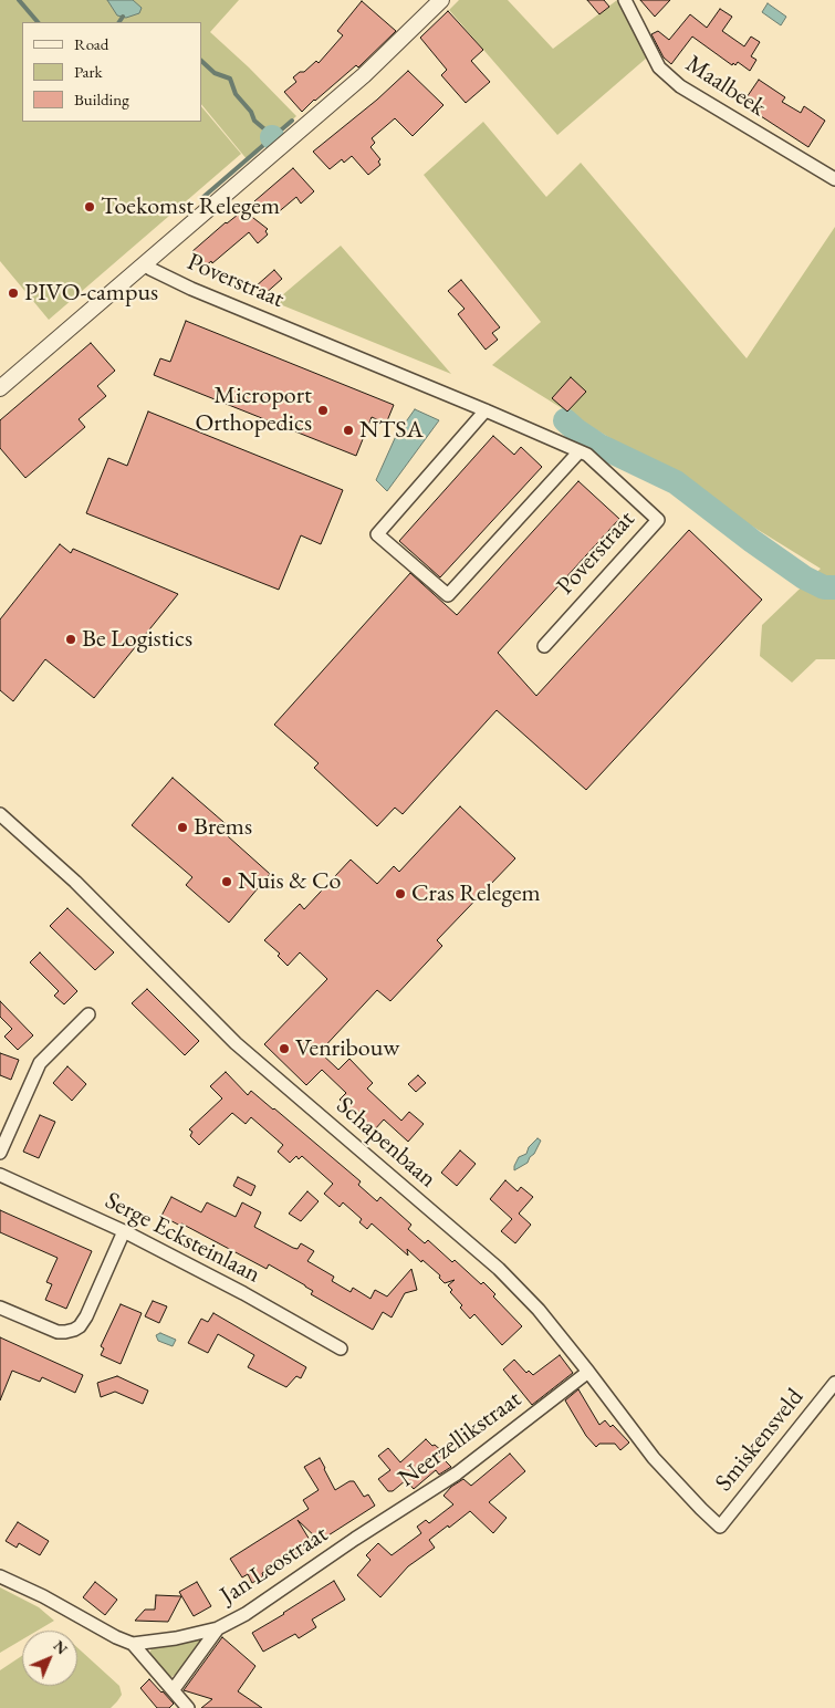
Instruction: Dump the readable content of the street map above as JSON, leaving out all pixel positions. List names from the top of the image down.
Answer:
{
  "streets": {
    "street": [
      "Maalbeek",
      "Poverstraat",
      "Schapenbaan",
      "Serge Ecksteinlaan",
      "Neerzellikstraat",
      "Smiskensveld",
      "Jan Leostraat"
    ]
  },
  "crossings": [
    ["Schapenbaan", "Neerzellikstraat"],
    ["Schapenbaan", "Smiskensveld"],
    ["Neerzellikstraat", "Jan Leostraat"]
  ],
  "places": [
    "Toekomst Relegem",
    "PIVO-campus",
    "Microport Orthopedics",
    "NTSA",
    "Be Logistics",
    "Brems",
    "Nuis & Co",
    "Cras Relegem",
    "Venribouw"
  ],
  "legend": ["Road", "Park", "Building"],
  "north": "top right"
}
